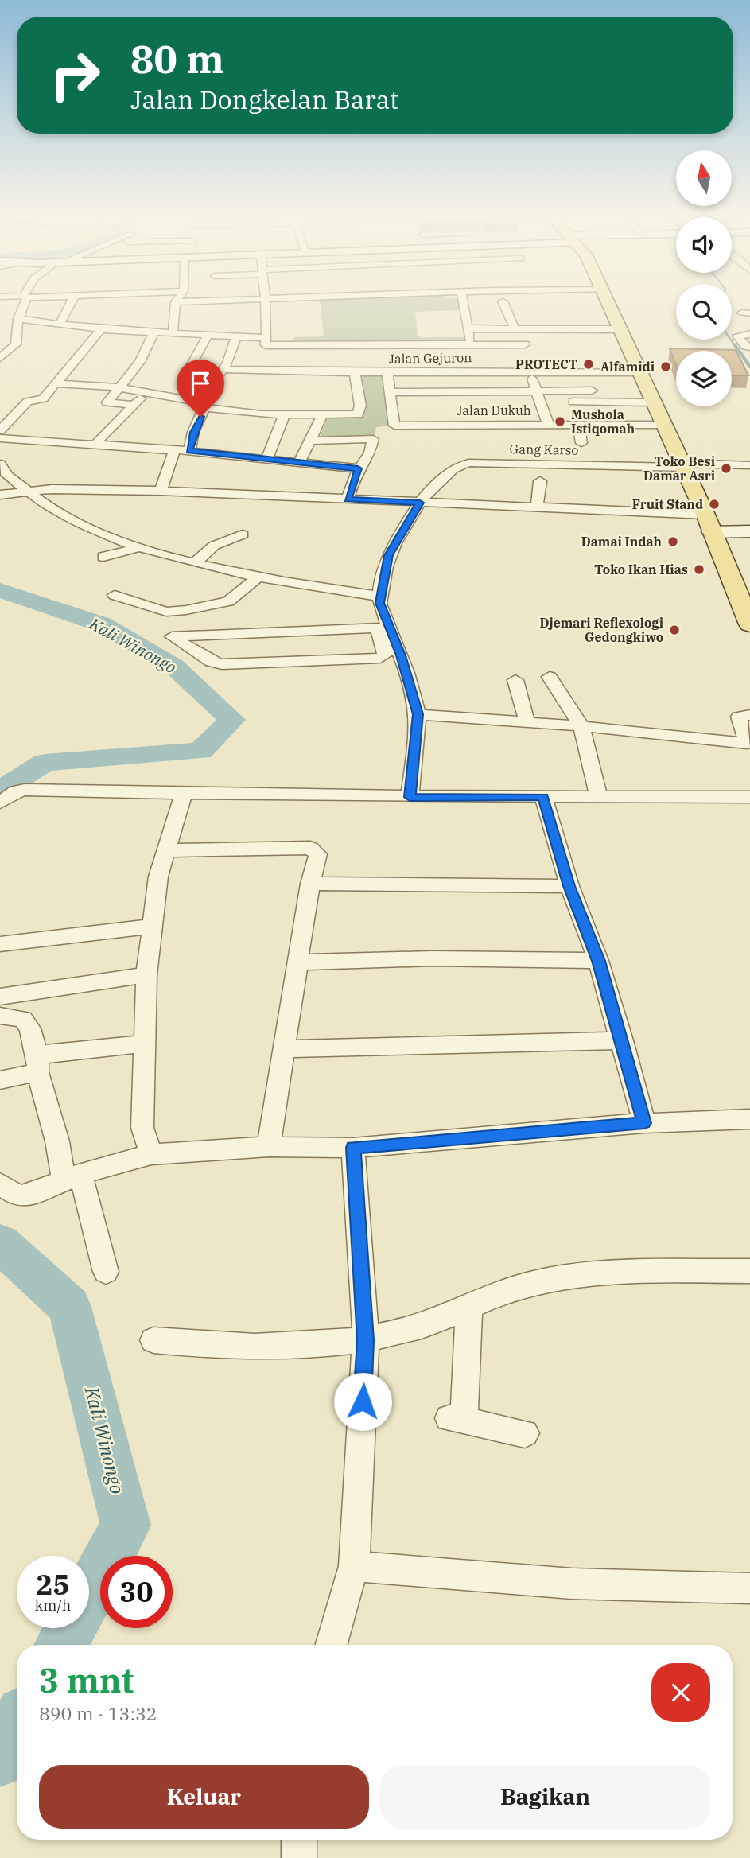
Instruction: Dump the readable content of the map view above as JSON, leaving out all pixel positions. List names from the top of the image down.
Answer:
{
  "streets": {
    "street": ["Jalan Gejuron", "Jalan Dukuh", "Gang Karso"]
  },
  "water": ["Kali Winongo"],
  "places": [
    "PROTECT",
    "Alfamidi",
    "Mushola Istiqomah",
    "Toko Besi Damar Asri",
    "Fruit Stand",
    "Damai Indah",
    "Toko Ikan Hias",
    "Djemari Reflexologi Gedongkiwo"
  ],
  "north": "top",
  "page": {
    "turn": ["80 m", "Jalan Dongkelan Barat"],
    "speed": "25 km/h",
    "limit": "30",
    "heading": ["3 mnt", "890 m · 13:32"],
    "buttons": ["Keluar", "Bagikan"]
  }
}
